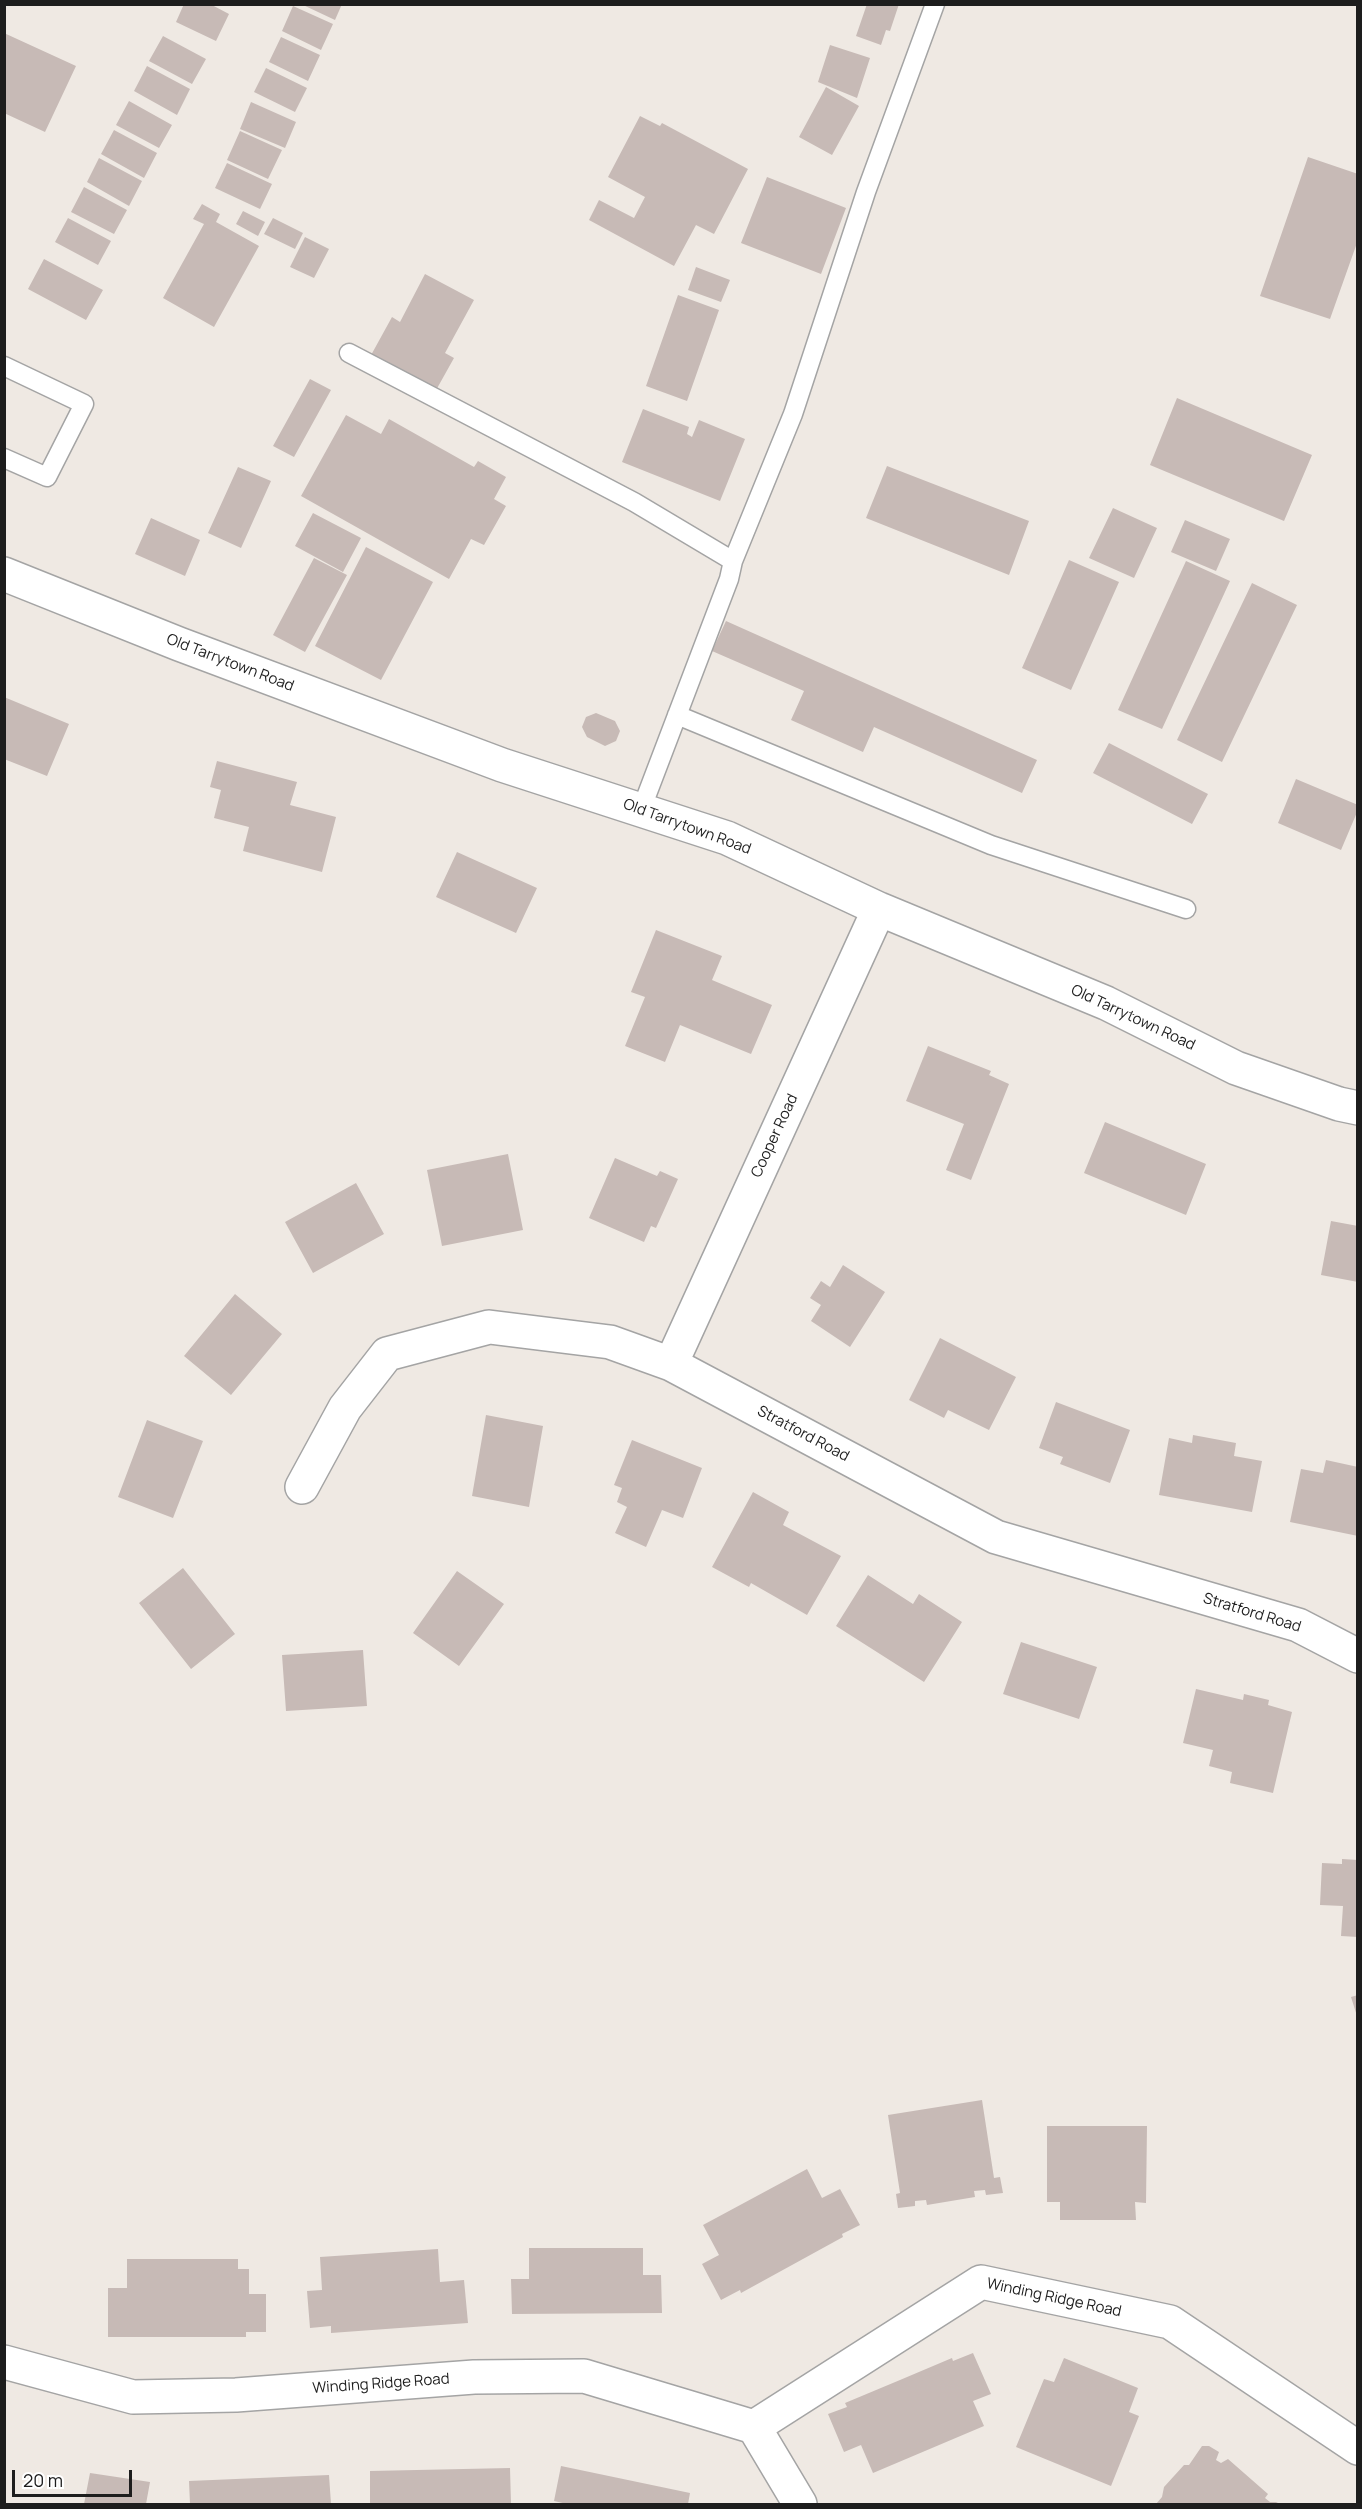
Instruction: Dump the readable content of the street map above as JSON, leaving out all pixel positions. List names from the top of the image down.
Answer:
{
  "streets": {
    "street": [
      "Old Tarrytown Road",
      "Cooper Road",
      "Stratford Road",
      "Winding Ridge Road"
    ]
  },
  "crossings": [
    ["Old Tarrytown Road", "Cooper Road"],
    ["Cooper Road", "Stratford Road"]
  ],
  "scale_bar": "20 m"
}
